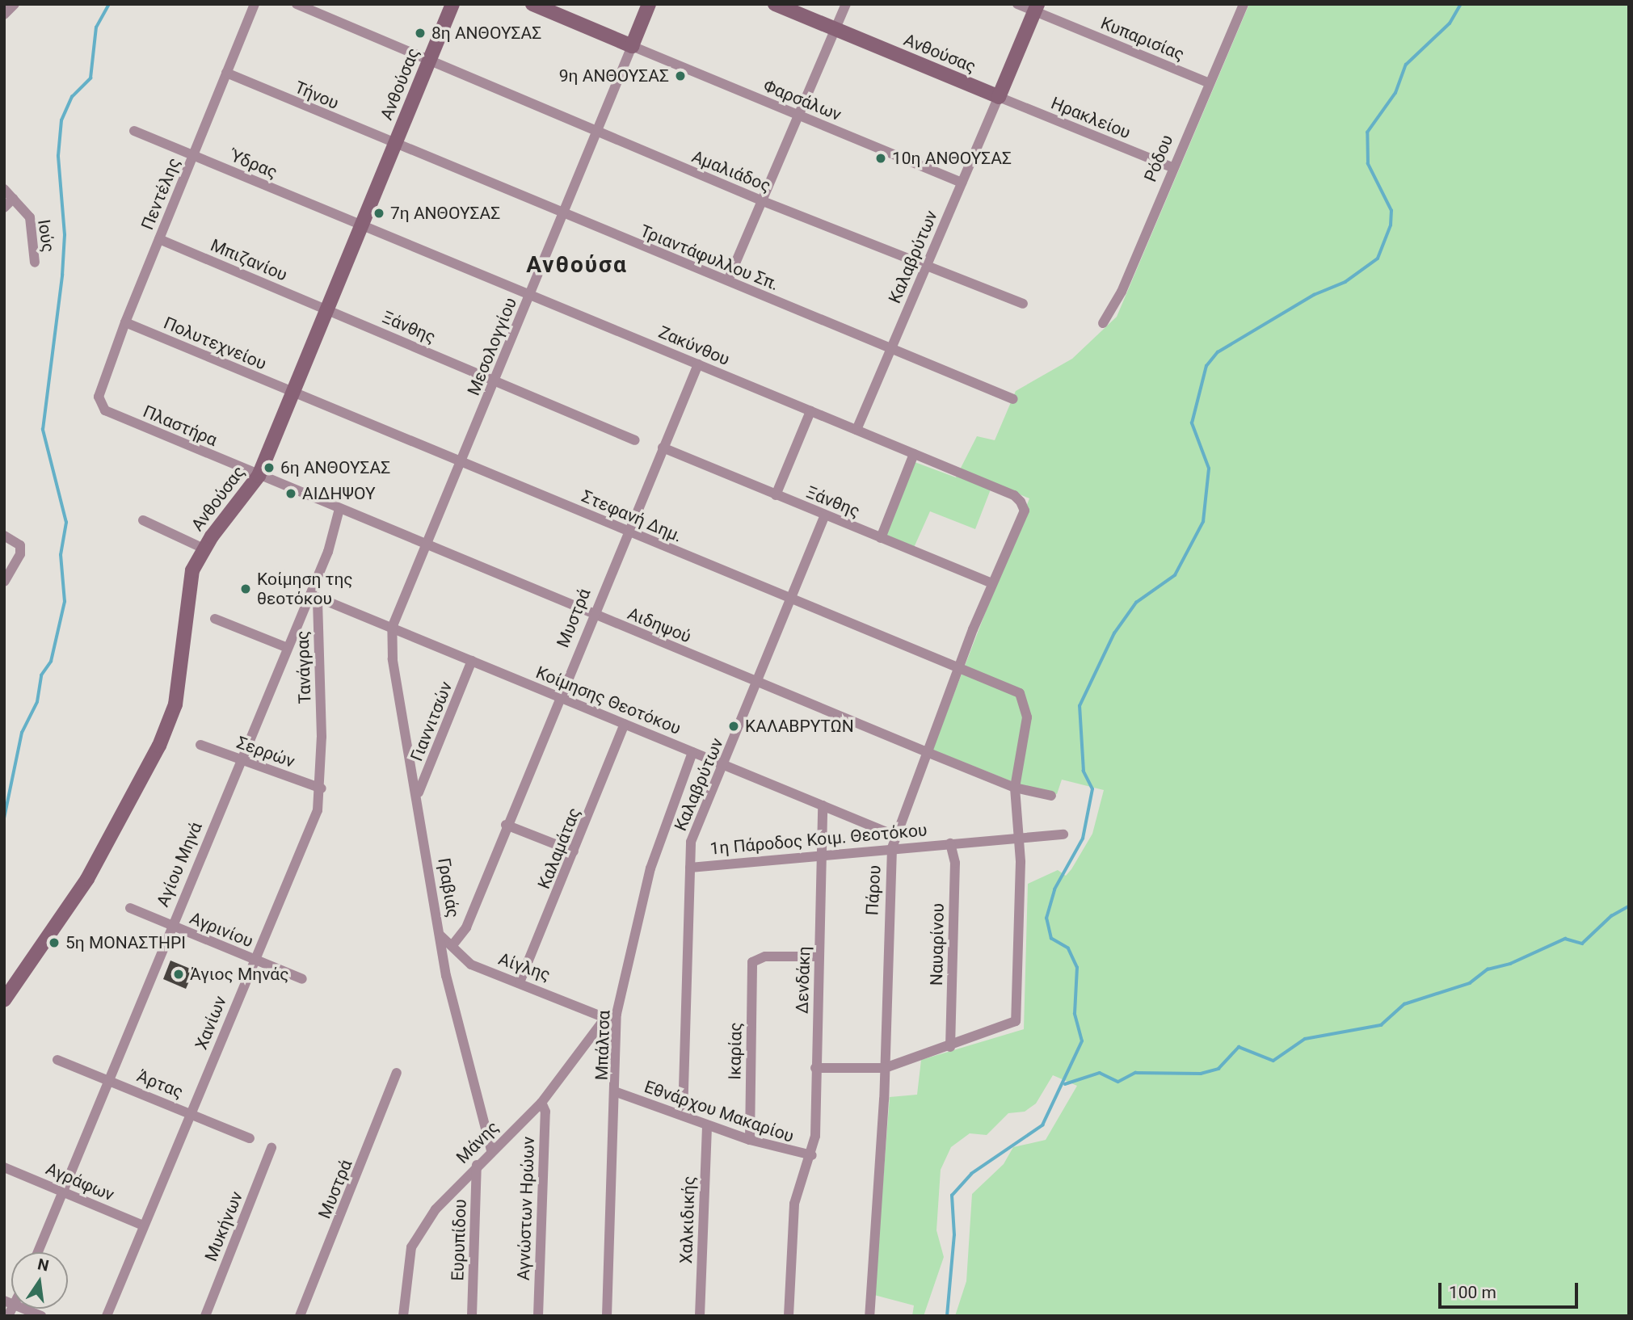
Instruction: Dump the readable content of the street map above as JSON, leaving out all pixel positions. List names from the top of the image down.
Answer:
{
  "streets": {
    "street": [
      "Κυπαρισίας",
      "Ανθούσας",
      "Τήνου",
      "Φαρσάλων",
      "Ηρακλείου",
      "Ρόδου",
      "Ύδρας",
      "Αμαλιάδος",
      "Πεντέλης",
      "Ιούς",
      "Καλαβρύτων",
      "Τριαντάφυλλου Σπ.",
      "Μπιζανίου",
      "Ξάνθης",
      "Πολυτεχνείου",
      "Ζακύνθου",
      "Μεσολογγίου",
      "Πλαστήρα",
      "Στεφανή Δημ.",
      "Μυστρά",
      "Αιδηψού",
      "Τανάγρας",
      "Κοίμησης Θεοτόκου",
      "Γιαννιτσών",
      "Σερρών",
      "1η Πάροδος Κοιμ. Θεοτόκου",
      "Καλαμάτας",
      "Αγίου Μηνά",
      "Γραβιάς",
      "Πάρου",
      "Αγρινίου",
      "Ναυαρίνου",
      "Αίγλης",
      "Δενδάκη",
      "Χανίων",
      "Μπάλτσα",
      "Ικαρίας",
      "Άρτας",
      "Εθνάρχου Μακαρίου",
      "Μάνης",
      "Αγράφων",
      "Αγνώστων Ηρώων",
      "Χαλκιδικής",
      "Μυκήνων",
      "Ευρυπίδου"
    ]
  },
  "crossings": [
    ["Κυπαρισίας", "Ρόδου"],
    ["Ανθούσας", "Τήνου"],
    ["Ανθούσας", "Ηρακλείου"],
    ["Ανθούσας", "Ύδρας"],
    ["Ανθούσας", "Αμαλιάδος"],
    ["Ανθούσας", "Καλαβρύτων"],
    ["Ανθούσας", "Τριαντάφυλλου Σπ."],
    ["Ανθούσας", "Μπιζανίου"],
    ["Ανθούσας", "Ξάνθης"],
    ["Ανθούσας", "Πολυτεχνείου"],
    ["Ανθούσας", "Ζακύνθου"],
    ["Ανθούσας", "Πλαστήρα"],
    ["Ανθούσας", "Στεφανή Δημ."],
    ["Ανθούσας", "Αιδηψού"],
    ["Τήνου", "Πεντέλης"],
    ["Τήνου", "Τριαντάφυλλου Σπ."],
    ["Φαρσάλων", "Καλαβρύτων"],
    ["Φαρσάλων", "Μεσολογγίου"],
    ["Ηρακλείου", "Ρόδου"],
    ["Ηρακλείου", "Καλαβρύτων"],
    ["Ύδρας", "Πεντέλης"],
    ["Ύδρας", "Ζακύνθου"],
    ["Αμαλιάδος", "Καλαβρύτων"],
    ["Αμαλιάδος", "Μεσολογγίου"],
    ["Πεντέλης", "Μπιζανίου"],
    ["Πεντέλης", "Πολυτεχνείου"],
    ["Πεντέλης", "Πλαστήρα"],
    ["Καλαβρύτων", "Τριαντάφυλλου Σπ."],
    ["Καλαβρύτων", "Ξάνθης"],
    ["Καλαβρύτων", "Ζακύνθου"],
    ["Καλαβρύτων", "Στεφανή Δημ."],
    ["Καλαβρύτων", "Αιδηψού"],
    ["Καλαβρύτων", "Κοίμησης Θεοτόκου"],
    ["Καλαβρύτων", "1η Πάροδος Κοιμ. Θεοτόκου"],
    ["Καλαβρύτων", "Εθνάρχου Μακαρίου"],
    ["Τριαντάφυλλου Σπ.", "Μεσολογγίου"],
    ["Μπιζανίου", "Ξάνθης"],
    ["Ξάνθης", "Μεσολογγίου"],
    ["Ξάνθης", "Μυστρά"],
    ["Ξάνθης", "Πάρου"],
    ["Πολυτεχνείου", "Στεφανή Δημ."],
    ["Ζακύνθου", "Μεσολογγίου"],
    ["Ζακύνθου", "Μυστρά"],
    ["Ζακύνθου", "Πάρου"],
    ["Μεσολογγίου", "Στεφανή Δημ."],
    ["Μεσολογγίου", "Αιδηψού"],
    ["Μεσολογγίου", "Κοίμησης Θεοτόκου"],
    ["Μεσολογγίου", "Γραβιάς"],
    ["Πλαστήρα", "Αιδηψού"],
    ["Στεφανή Δημ.", "Μυστρά"],
    ["Στεφανή Δημ.", "Αιδηψού"],
    ["Στεφανή Δημ.", "Πάρου"],
    ["Μυστρά", "Αιδηψού"],
    ["Μυστρά", "Κοίμησης Θεοτόκου"],
    ["Μυστρά", "Αίγλης"],
    ["Αιδηψού", "Αγίου Μηνά"],
    ["Αιδηψού", "Πάρου"],
    ["Τανάγρας", "Κοίμησης Θεοτόκου"],
    ["Τανάγρας", "Αγίου Μηνά"],
    ["Τανάγρας", "Χανίων"],
    ["Κοίμησης Θεοτόκου", "Γιαννιτσών"],
    ["Κοίμησης Θεοτόκου", "Καλαμάτας"],
    ["Κοίμησης Θεοτόκου", "Αγίου Μηνά"],
    ["Κοίμησης Θεοτόκου", "Γραβιάς"],
    ["Κοίμησης Θεοτόκου", "Πάρου"],
    ["Κοίμησης Θεοτόκου", "Δενδάκη"],
    ["Κοίμησης Θεοτόκου", "Μπάλτσα"],
    ["Γιαννιτσών", "Γραβιάς"],
    ["Σερρών", "Αγίου Μηνά"],
    ["Σερρών", "Χανίων"],
    ["1η Πάροδος Κοιμ. Θεοτόκου", "Πάρου"],
    ["1η Πάροδος Κοιμ. Θεοτόκου", "Ναυαρίνου"],
    ["1η Πάροδος Κοιμ. Θεοτόκου", "Δενδάκη"],
    ["Καλαμάτας", "Αίγλης"],
    ["Αγίου Μηνά", "Αγρινίου"],
    ["Αγίου Μηνά", "Άρτας"],
    ["Αγίου Μηνά", "Αγράφων"],
    ["Γραβιάς", "Αίγλης"],
    ["Γραβιάς", "Μάνης"],
    ["Αγρινίου", "Χανίων"],
    ["Αίγλης", "Μάνης"],
    ["Δενδάκη", "Ικαρίας"],
    ["Δενδάκη", "Εθνάρχου Μακαρίου"],
    ["Χανίων", "Άρτας"],
    ["Χανίων", "Αγράφων"],
    ["Μπάλτσα", "Εθνάρχου Μακαρίου"],
    ["Ικαρίας", "Εθνάρχου Μακαρίου"],
    ["Εθνάρχου Μακαρίου", "Χαλκιδικής"],
    ["Μάνης", "Αγνώστων Ηρώων"],
    ["Μάνης", "Ευρυπίδου"]
  ],
  "districts": ["Ανθούσα"],
  "places": [
    "8η ΑΝΘΟΥΣΑΣ",
    "9η ΑΝΘΟΥΣΑΣ",
    "10η ΑΝΘΟΥΣΑΣ",
    "7η ΑΝΘΟΥΣΑΣ",
    "6η ΑΝΘΟΥΣΑΣ",
    "ΑΙΔΗΨΟΥ",
    "Κοίμηση της θεοτόκου",
    "ΚΑΛΑΒΡΥΤΩΝ",
    "5η ΜΟΝΑΣΤΗΡΙ",
    "Άγιος Μηνάς"
  ],
  "scale_bar": "100 m",
  "north": "top"
}
